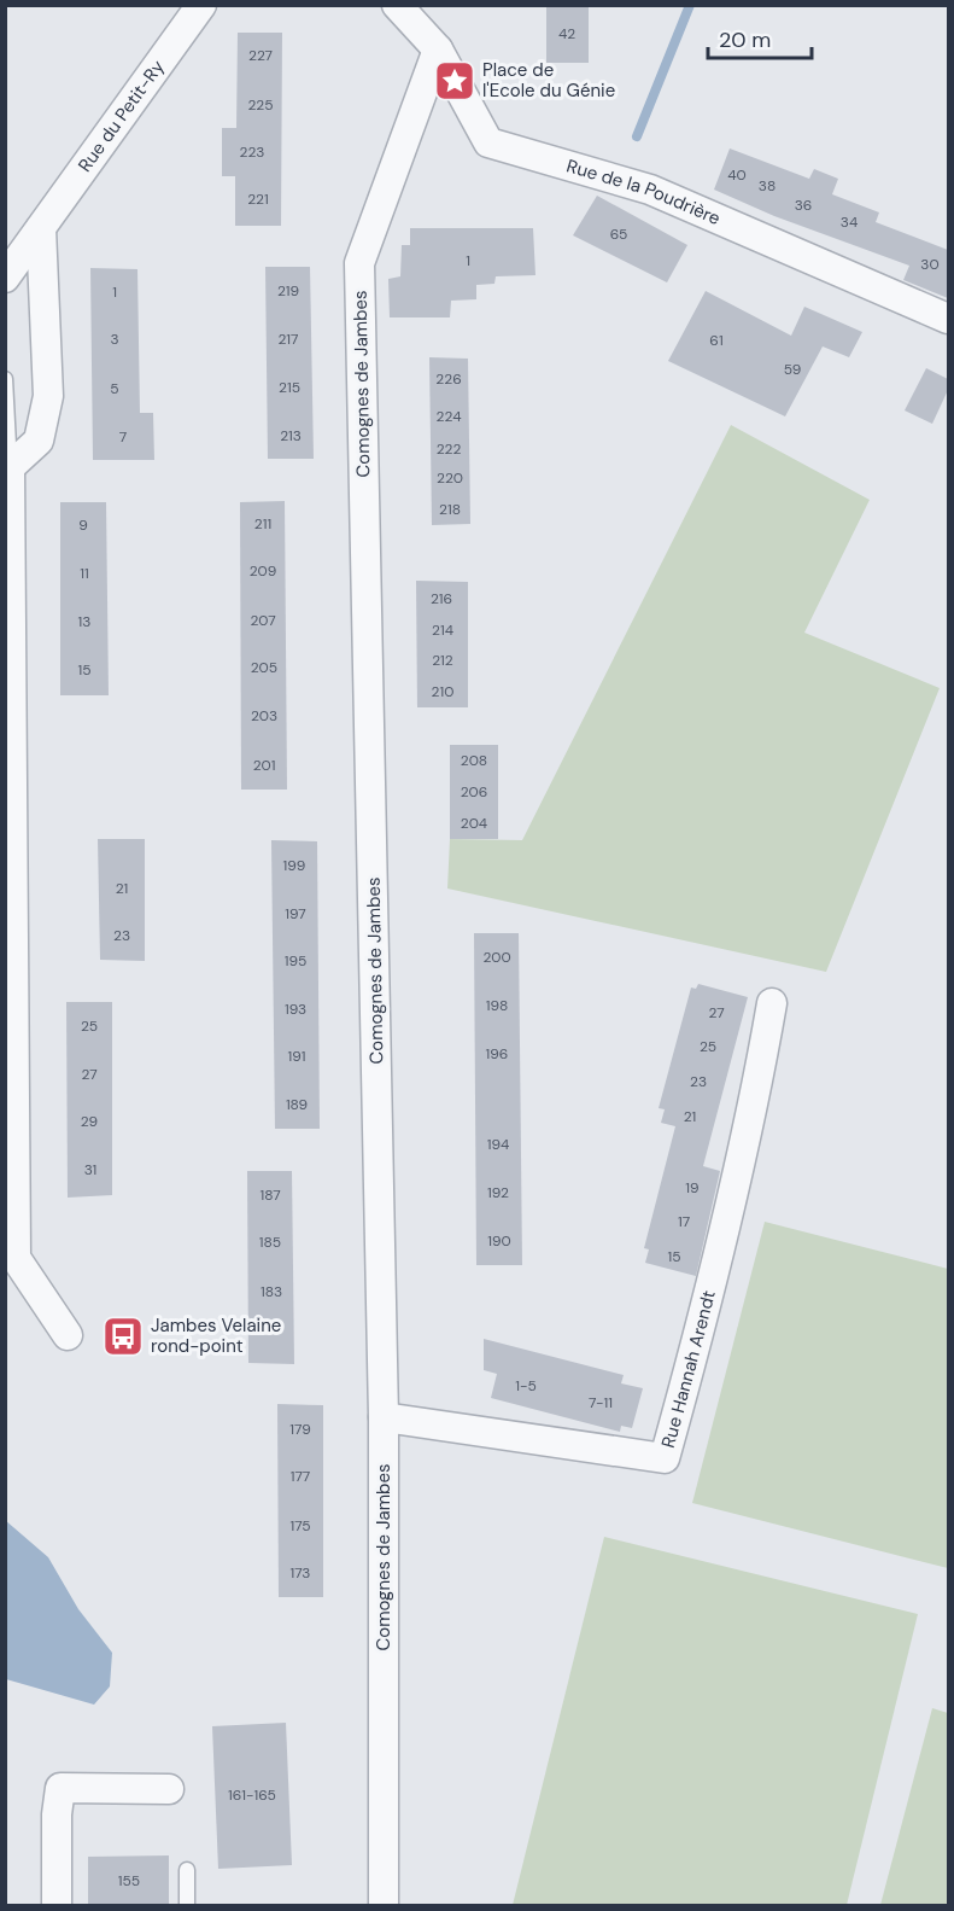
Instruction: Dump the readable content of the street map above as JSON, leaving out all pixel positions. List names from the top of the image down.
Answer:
{
  "streets": {
    "street": [
      "Rue du Petit-Ry",
      "Rue de la Poudrière",
      "Comognes de Jambes",
      "Rue Hannah Arendt"
    ]
  },
  "crossings": [
    ["Rue de la Poudrière", "Comognes de Jambes"],
    ["Comognes de Jambes", "Rue Hannah Arendt"]
  ],
  "places": {
    "place": ["Place de l'Ecole du Génie"],
    "bus stop": ["Jambes Velaine rond-point"]
  },
  "house_numbers": [
    "42",
    "227",
    "225",
    "223",
    "40",
    "38",
    "221",
    "36",
    "34",
    "65",
    "1",
    "30",
    "219",
    "1",
    "3",
    "217",
    "61",
    "59",
    "226",
    "215",
    "5",
    "224",
    "213",
    "7",
    "222",
    "220",
    "218",
    "211",
    "9",
    "209",
    "11",
    "216",
    "207",
    "13",
    "214",
    "212",
    "205",
    "15",
    "210",
    "203",
    "208",
    "201",
    "206",
    "204",
    "199",
    "21",
    "197",
    "23",
    "200",
    "195",
    "198",
    "193",
    "27",
    "25",
    "25",
    "196",
    "191",
    "27",
    "23",
    "189",
    "21",
    "29",
    "194",
    "31",
    "19",
    "192",
    "187",
    "17",
    "190",
    "185",
    "15",
    "183",
    "1-5",
    "7-11",
    "179",
    "177",
    "175",
    "173",
    "161-165",
    "155"
  ],
  "scale_bar": "20 m"
}
